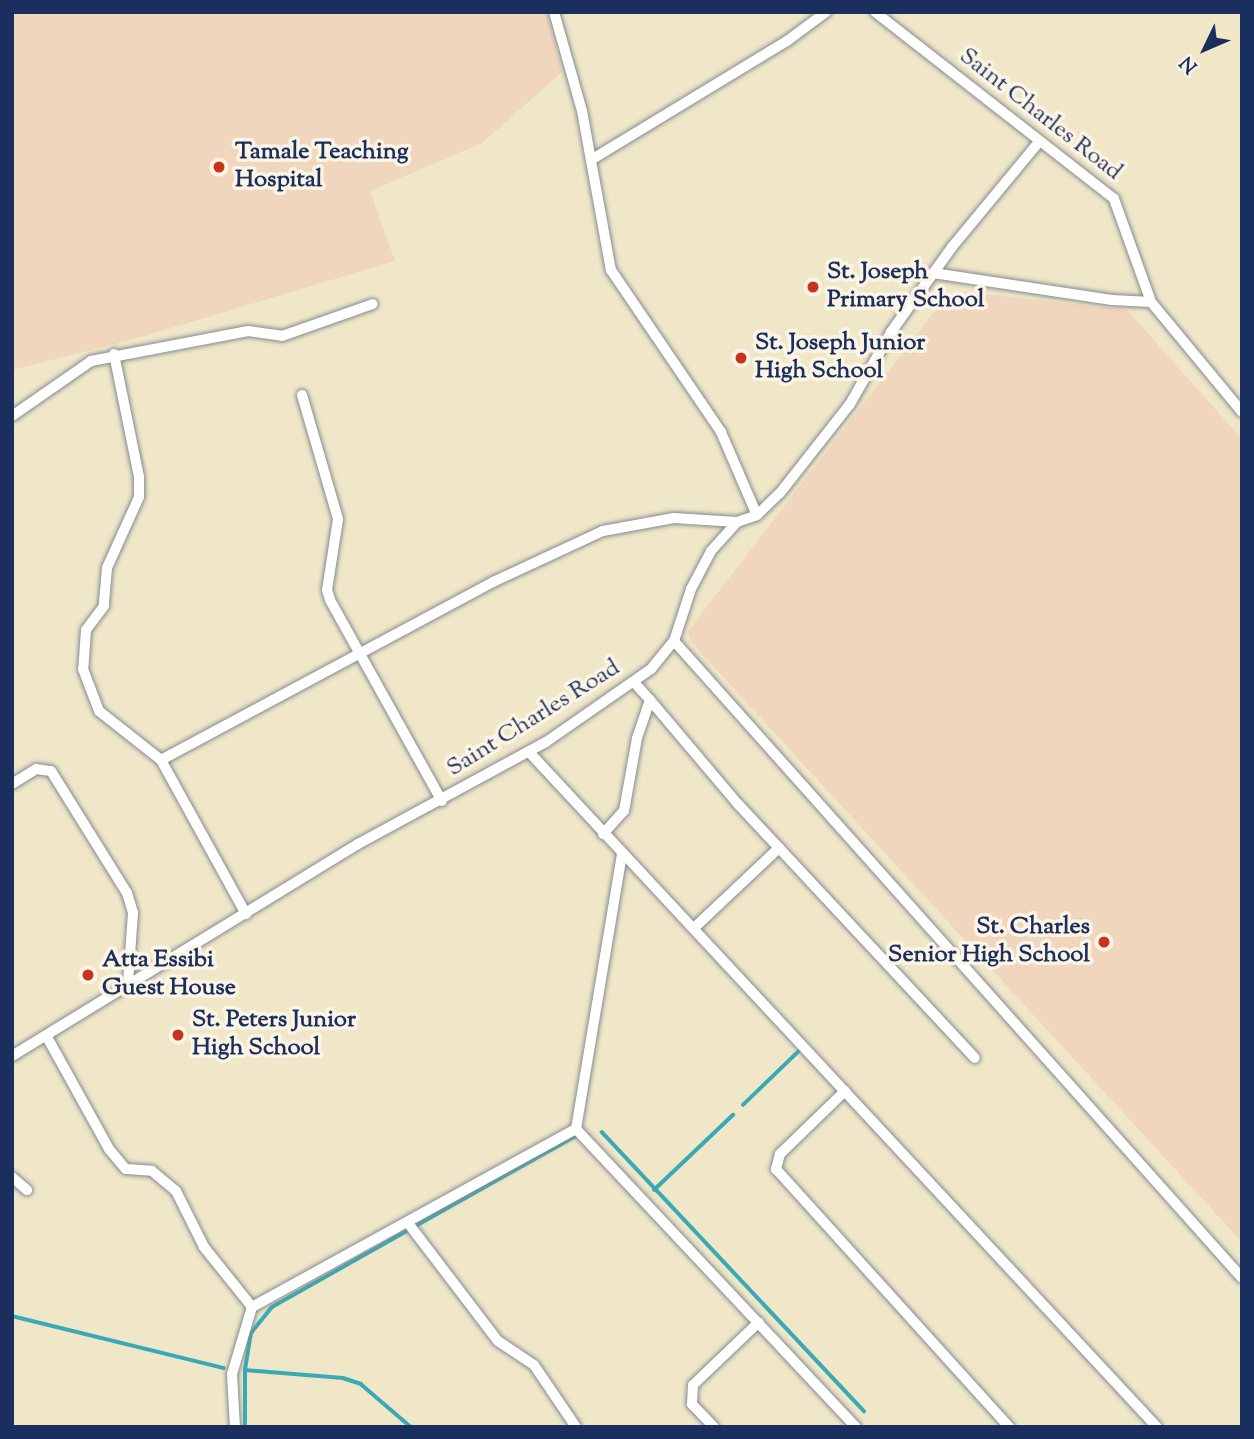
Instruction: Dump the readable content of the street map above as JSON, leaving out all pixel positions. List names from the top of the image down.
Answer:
{
  "streets": {
    "street": ["Saint Charles Road"]
  },
  "places": [
    "Tamale Teaching Hospital",
    "St. Joseph Primary School",
    "St. Joseph Junior High School",
    "St. Charles Senior High School",
    "Atta Essibi Guest House",
    "St. Peters Junior High School"
  ],
  "north": "bottom left"
}
